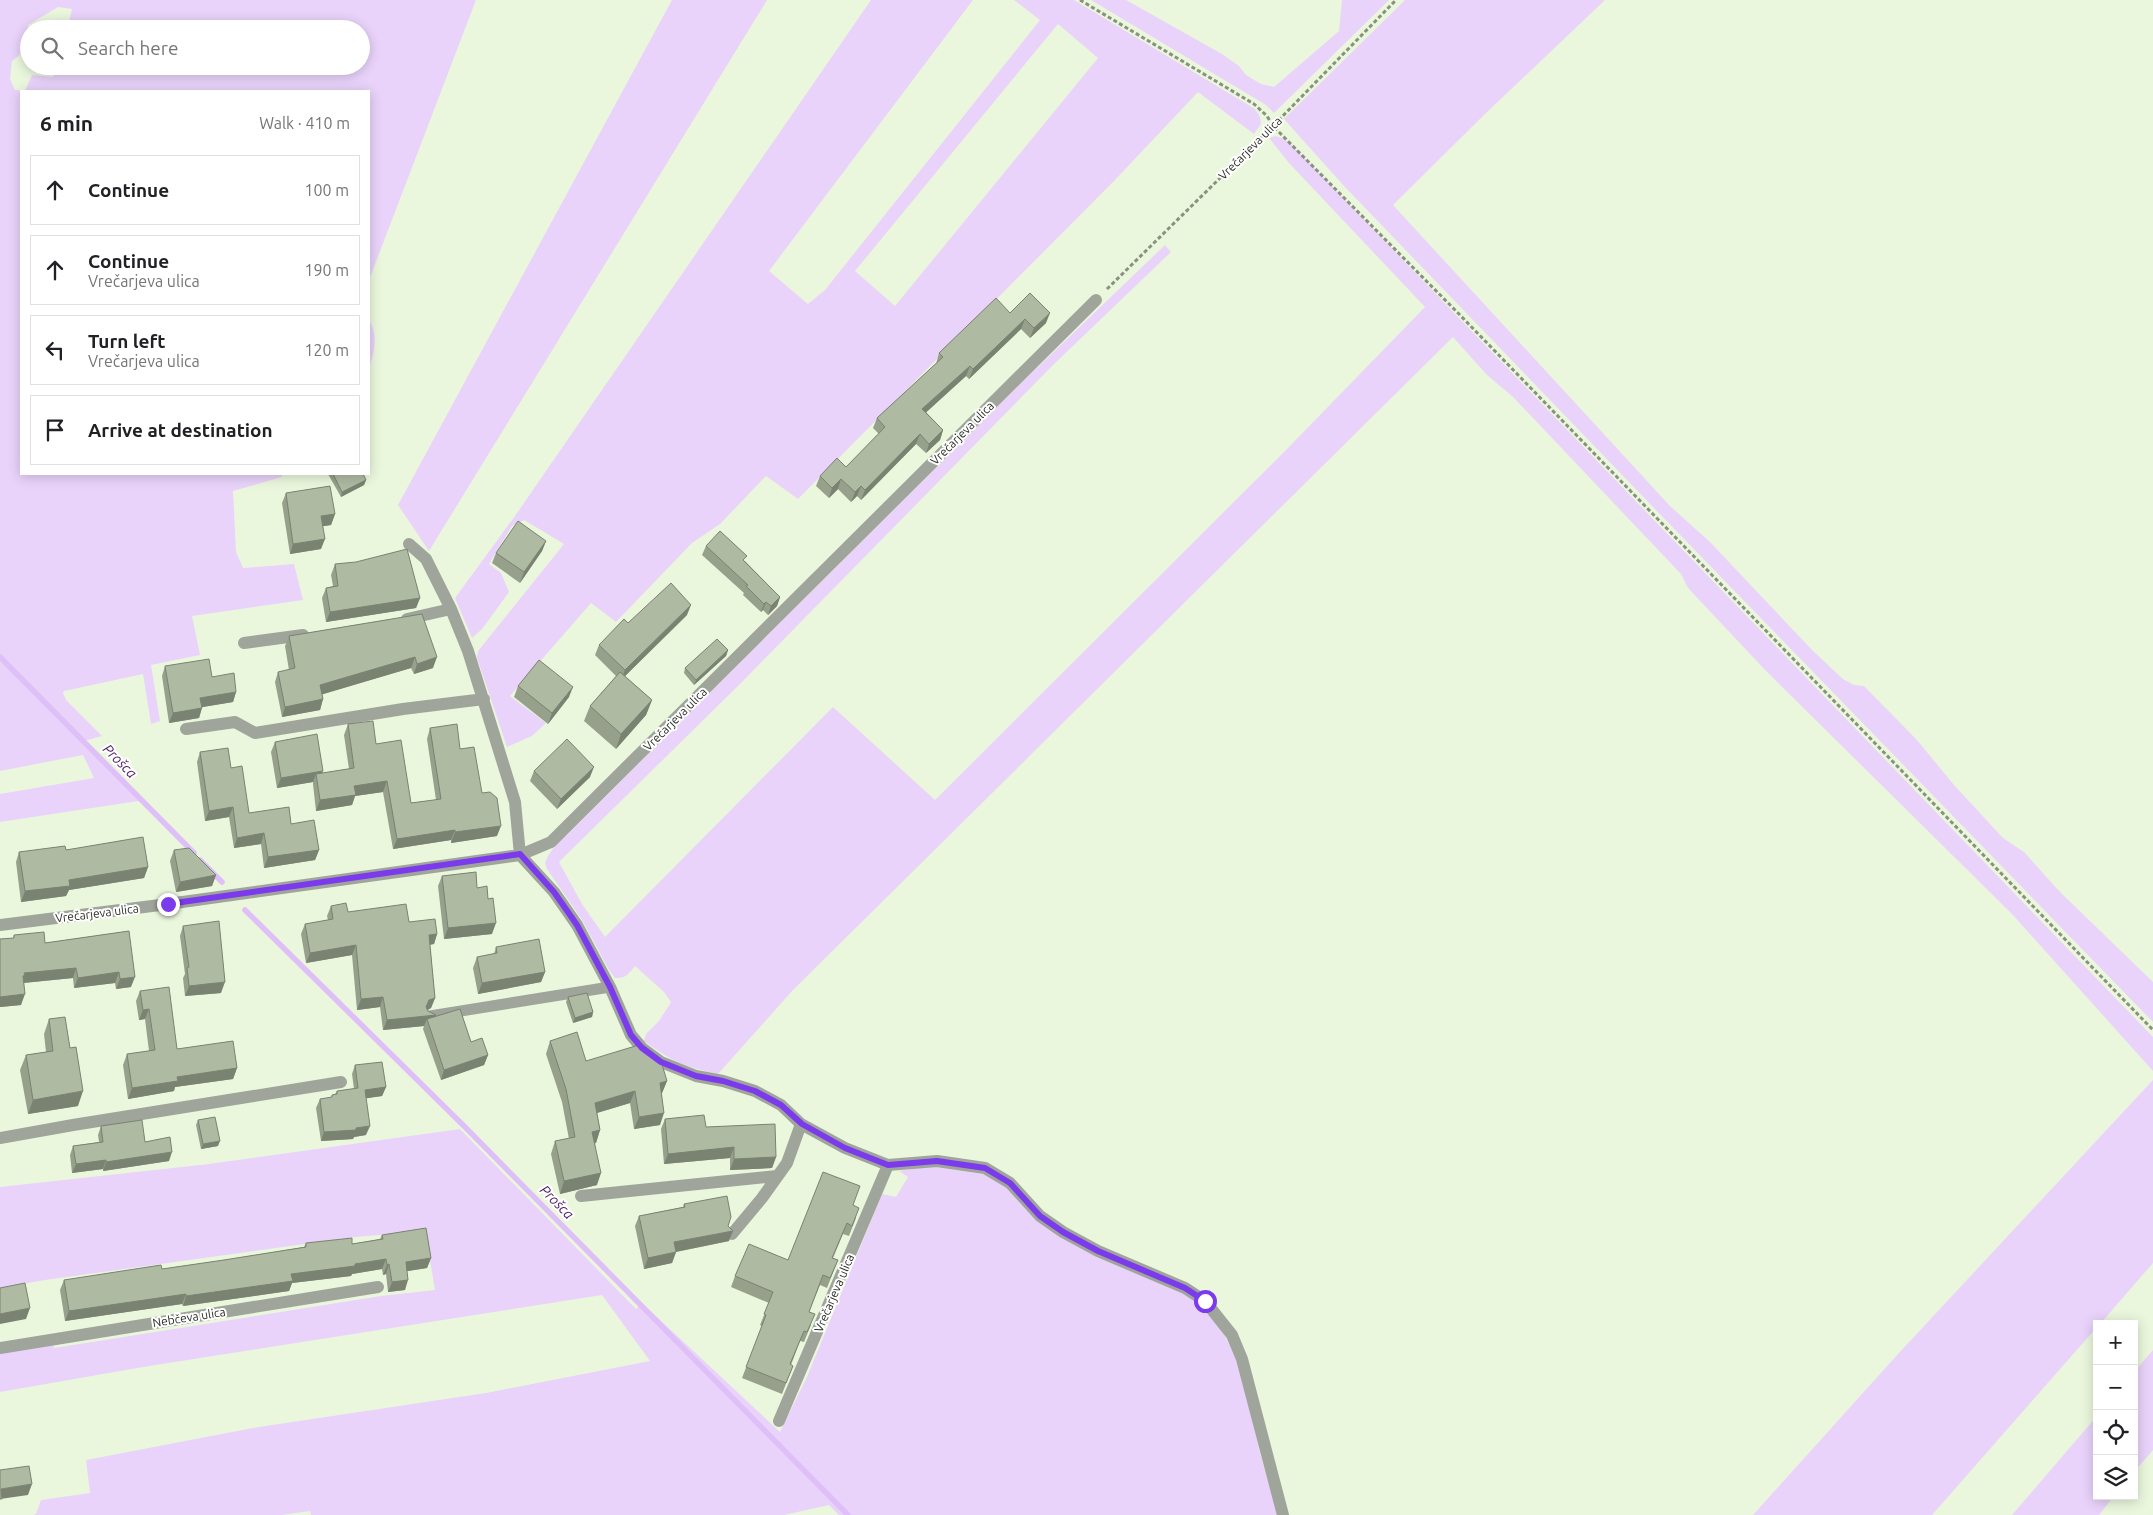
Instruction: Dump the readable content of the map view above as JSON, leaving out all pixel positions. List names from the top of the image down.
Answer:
{
  "streets": {
    "street": ["Vrečarjeva ulica", "Nebčeva ulica"]
  },
  "water": ["Prošca"],
  "page": {
    "search": "Search here",
    "heading": ["6 min", "Walk · 410 m"],
    "list": [
      ["Continue", "100 m"],
      ["Continue", "Vrečarjeva ulica", "190 m"],
      ["Turn left", "Vrečarjeva ulica", "120 m"],
      "Arrive at destination"
    ],
    "map_buttons": ["+", "−"]
  }
}
